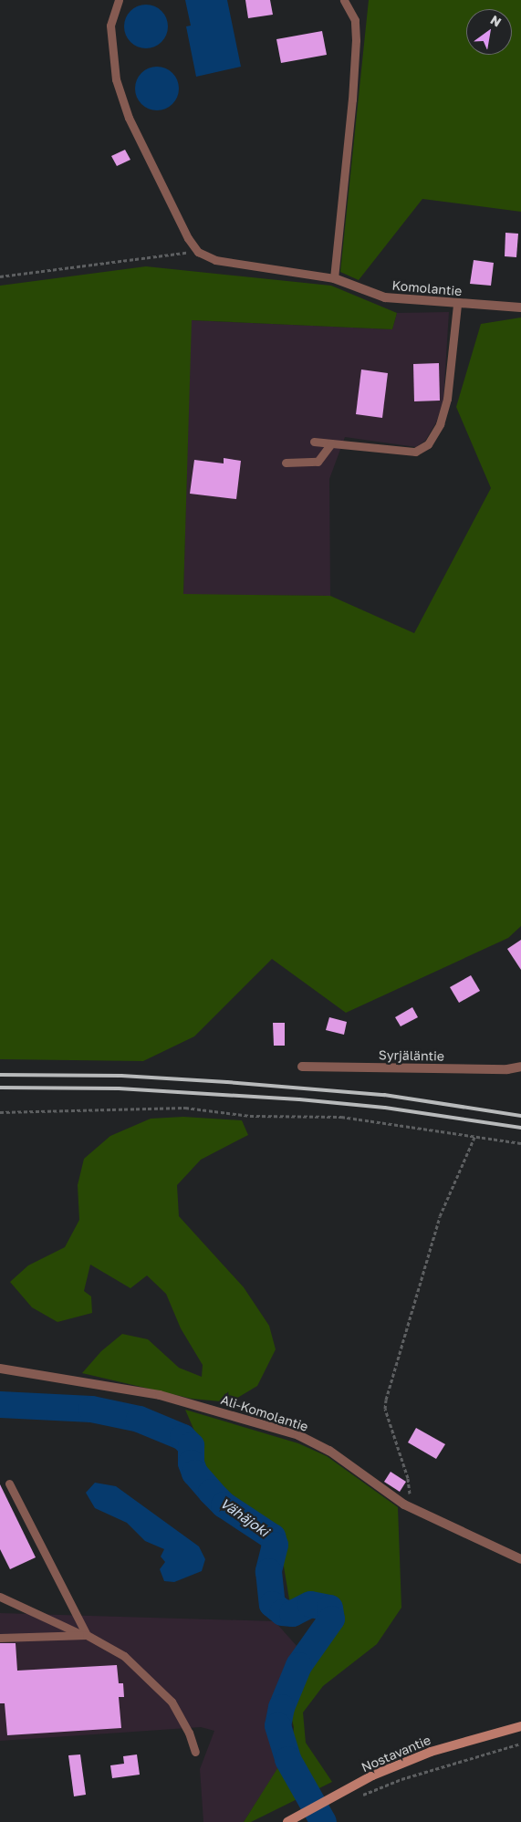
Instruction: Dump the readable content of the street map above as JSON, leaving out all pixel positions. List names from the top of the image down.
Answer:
{
  "streets": {
    "street": [
      "Komolantie",
      "Syrjäläntie",
      "Ali-Komolantie",
      "Nostavantie"
    ]
  },
  "water": ["Vähäjoki"],
  "north": "top right"
}
